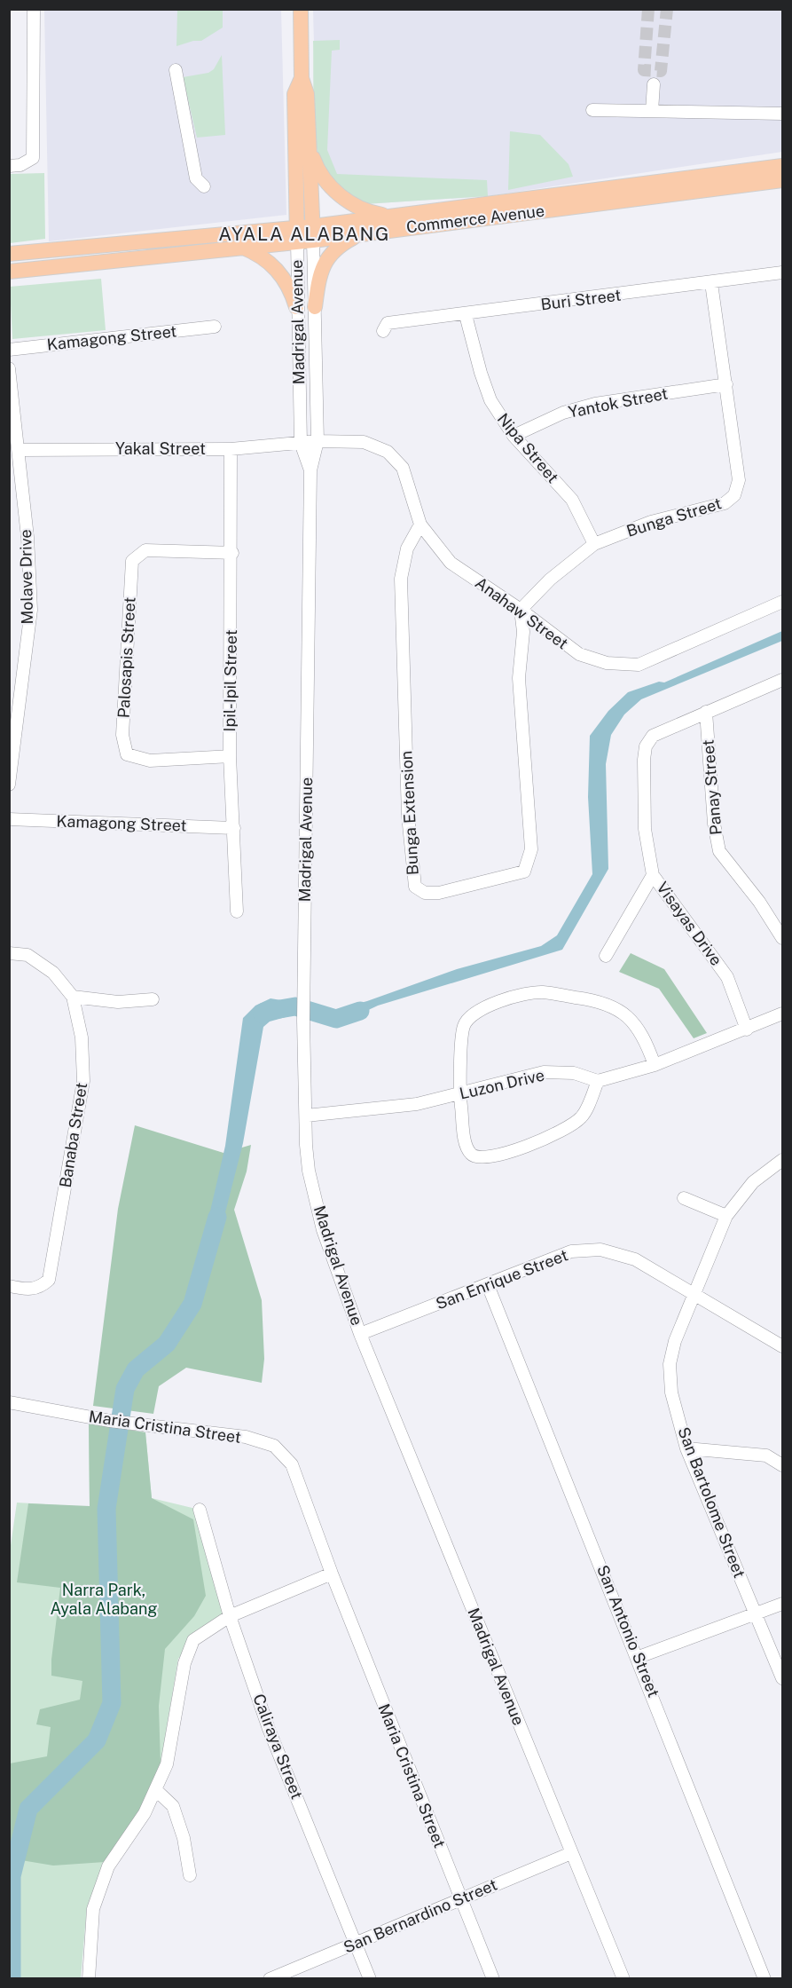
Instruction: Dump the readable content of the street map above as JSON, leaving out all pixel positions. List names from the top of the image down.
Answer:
{
  "streets": {
    "main road": ["Commerce Avenue", "Madrigal Avenue"],
    "street": [
      "Buri Street",
      "Kamagong Street",
      "Yantok Street",
      "Nipa Street",
      "Yakal Street",
      "Bunga Street",
      "Molave Drive",
      "Anahaw Street",
      "Palosapis Street",
      "Ipil-Ipil Street",
      "Panay Street",
      "Bunga Extension",
      "Visayas Drive",
      "Luzon Drive",
      "Banaba Street",
      "San Enrique Street",
      "Maria Cristina Street",
      "San Bartolome Street",
      "San Antonio Street",
      "Caliraya Street",
      "San Bernardino Street"
    ]
  },
  "crossings": [
    ["Commerce Avenue", "Madrigal Avenue"],
    ["Buri Street", "Nipa Street"],
    ["Buri Street", "Bunga Street"],
    ["Madrigal Avenue", "Yakal Street"],
    ["Madrigal Avenue", "Anahaw Street"],
    ["Madrigal Avenue", "Luzon Drive"],
    ["Madrigal Avenue", "San Enrique Street"],
    ["Madrigal Avenue", "San Bernardino Street"],
    ["Kamagong Street", "Ipil-Ipil Street"],
    ["Yantok Street", "Nipa Street"],
    ["Yantok Street", "Bunga Street"],
    ["Nipa Street", "Bunga Street"],
    ["Yakal Street", "Molave Drive"],
    ["Yakal Street", "Anahaw Street"],
    ["Yakal Street", "Ipil-Ipil Street"],
    ["Bunga Street", "Anahaw Street"],
    ["Bunga Street", "Bunga Extension"],
    ["Anahaw Street", "Bunga Extension"],
    ["Palosapis Street", "Ipil-Ipil Street"],
    ["Panay Street", "Visayas Drive"],
    ["San Enrique Street", "San Bartolome Street"],
    ["San Enrique Street", "San Antonio Street"],
    ["Maria Cristina Street", "San Bernardino Street"],
    ["Caliraya Street", "San Bernardino Street"]
  ],
  "districts": ["AYALA ALABANG"],
  "parks": ["Narra Park, Ayala Alabang"]
}
